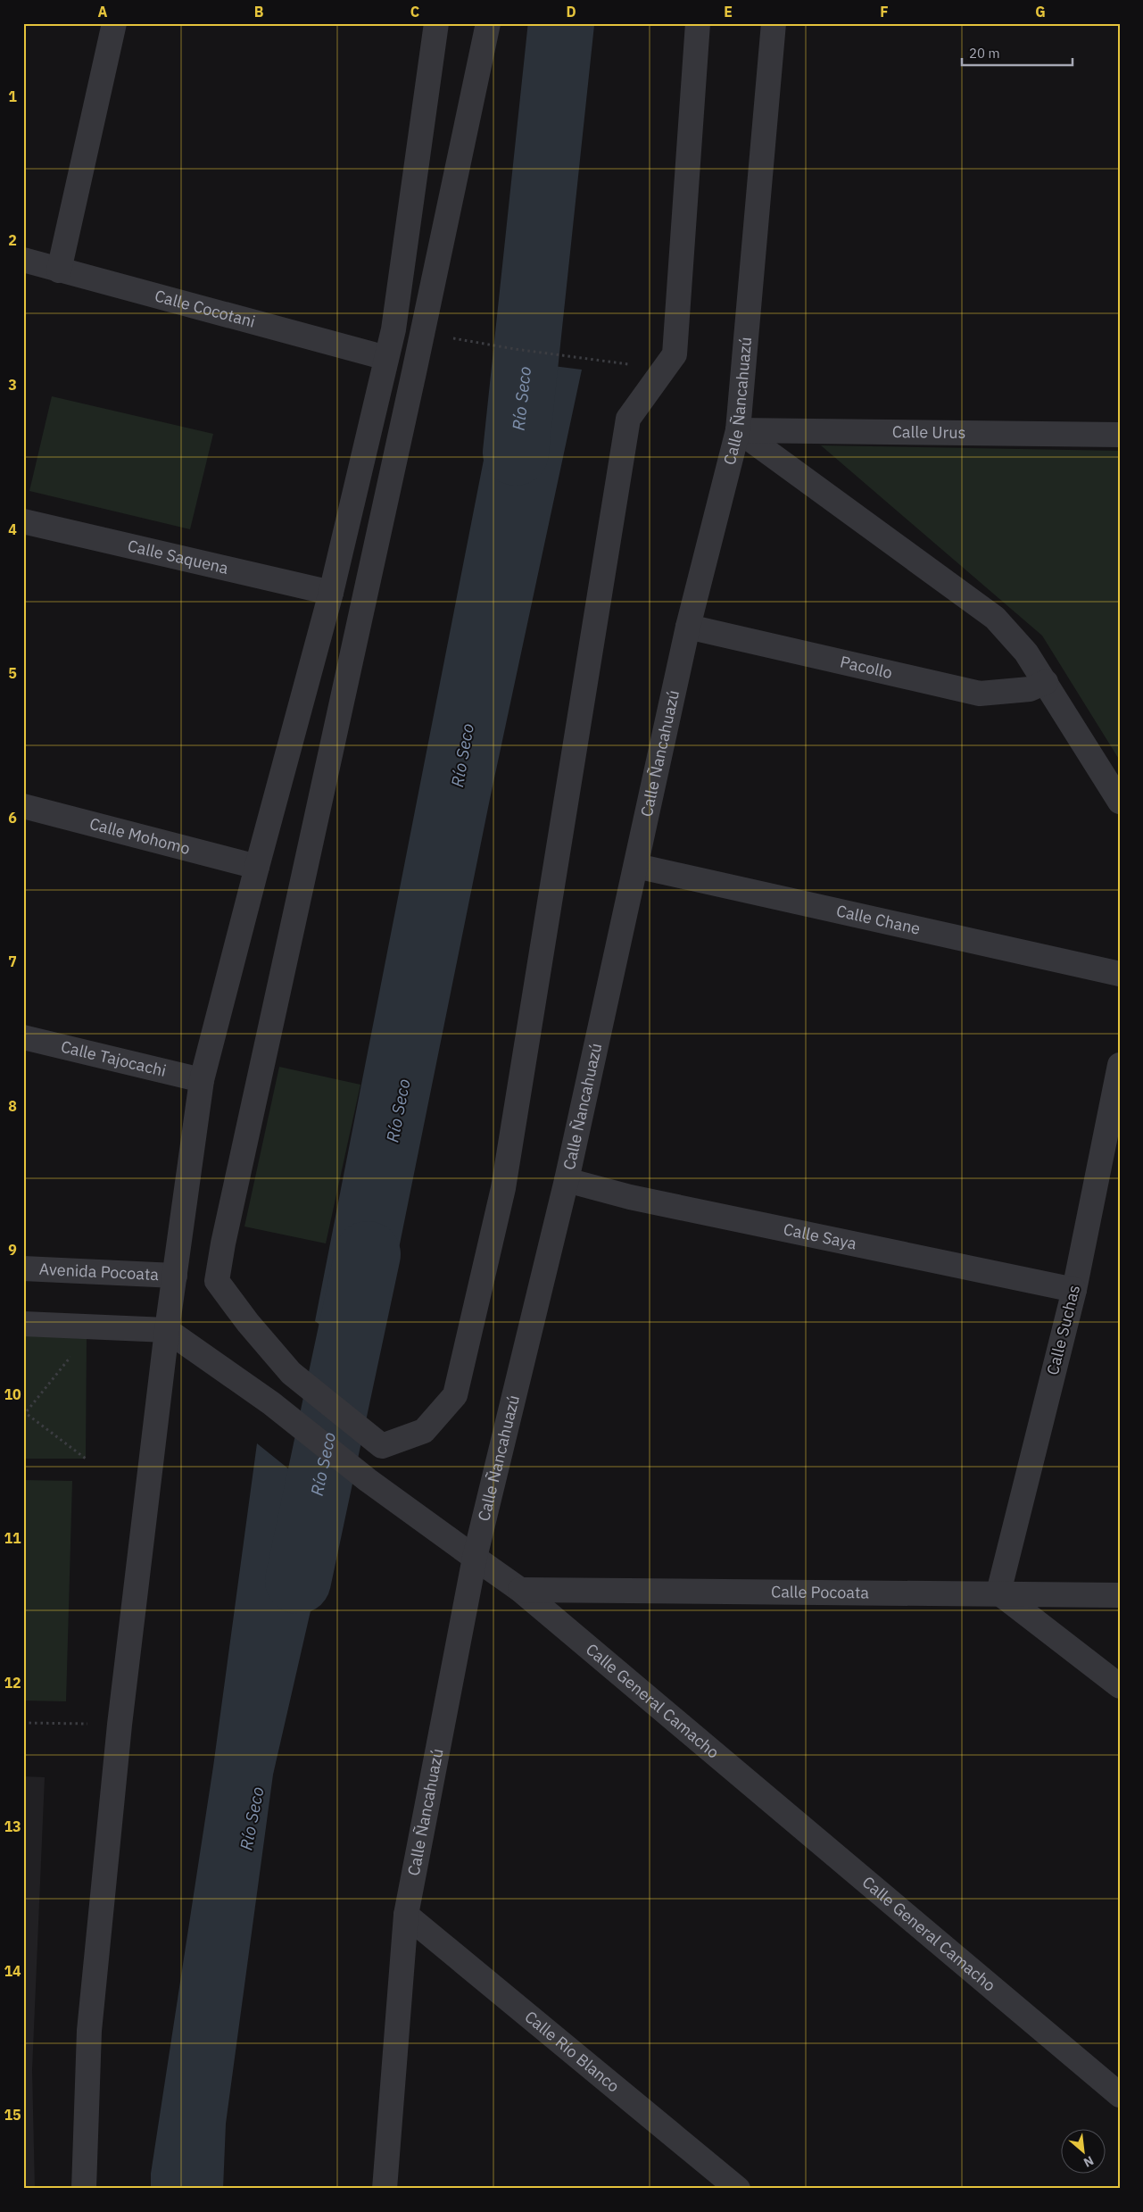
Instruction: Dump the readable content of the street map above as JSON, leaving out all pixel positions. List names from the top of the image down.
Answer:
{
  "streets": {
    "street": [
      "Calle Cocotani",
      "Calle Ñancahuazú",
      "Calle Urus",
      "Calle Saquena",
      "Pacollo",
      "Calle Mohomo",
      "Calle Chane",
      "Calle Tajocachi",
      "Calle Saya",
      "Avenida Pocoata",
      "Calle Suchas",
      "Calle Pocoata",
      "Calle General Camacho",
      "Calle Río Blanco"
    ]
  },
  "crossings": [
    ["Calle Ñancahuazú", "Calle Urus"],
    ["Calle Ñancahuazú", "Pacollo"],
    ["Calle Ñancahuazú", "Calle Chane"],
    ["Calle Ñancahuazú", "Calle Saya"],
    ["Calle Ñancahuazú", "Calle General Camacho"],
    ["Calle Ñancahuazú", "Calle Río Blanco"],
    ["Calle Saya", "Calle Suchas"],
    ["Calle Suchas", "Calle Pocoata"],
    ["Calle Pocoata", "Calle General Camacho"]
  ],
  "water": ["Río Seco"],
  "scale_bar": "20 m",
  "north": "bottom right",
  "grid": {
    "columns": [
      "A",
      "B",
      "C",
      "D",
      "E",
      "F",
      "G"
    ],
    "rows": [
      "1",
      "2",
      "3",
      "4",
      "5",
      "6",
      "7",
      "8",
      "9",
      "10",
      "11",
      "12",
      "13",
      "14",
      "15"
    ]
  }
}
